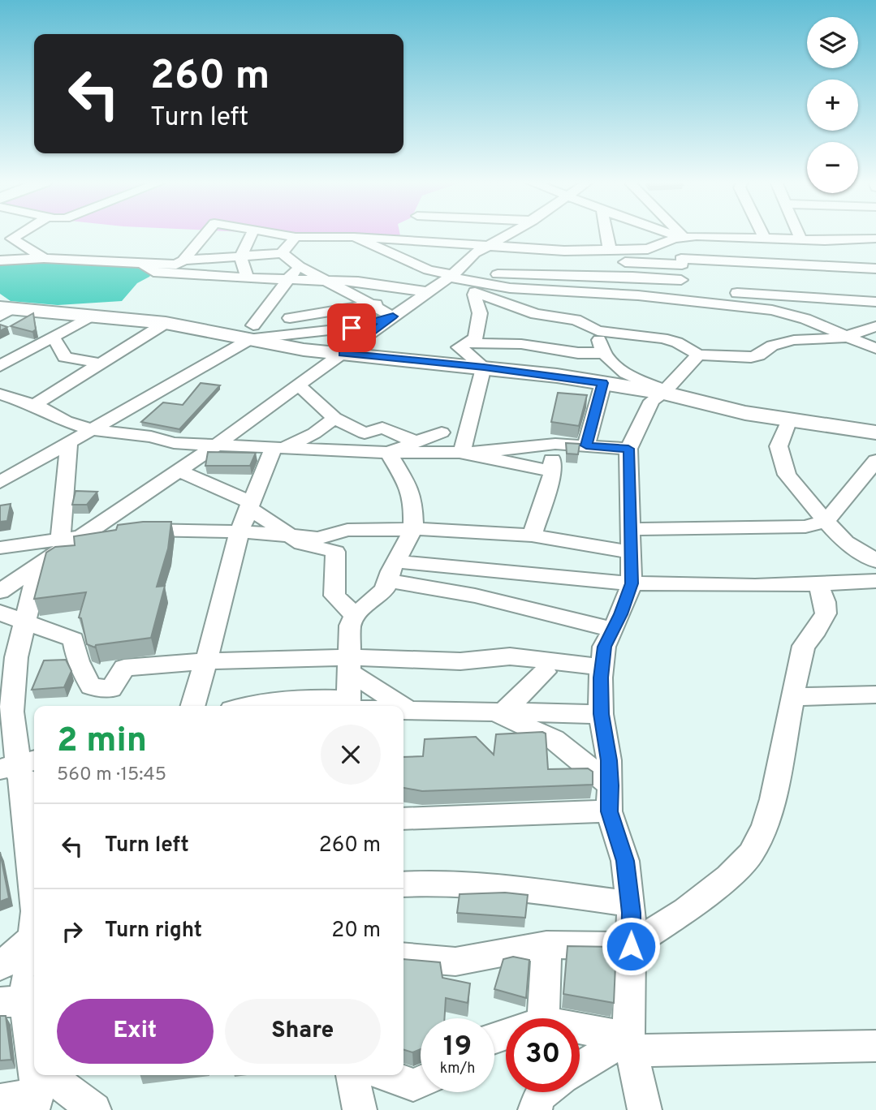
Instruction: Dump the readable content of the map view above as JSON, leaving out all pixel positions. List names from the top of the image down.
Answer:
{
  "page": {
    "map_buttons": ["+", "−"],
    "turn": ["260 m", "Turn left"],
    "heading": ["2 min", "560 m · 15:45"],
    "list": [
      {
        "name": "Turn left",
        "value": "260 m"
      },
      {
        "name": "Turn right",
        "value": "20 m"
      }
    ],
    "buttons": ["Exit", "Share"],
    "speed": "19 km/h",
    "limit": "30"
  }
}
